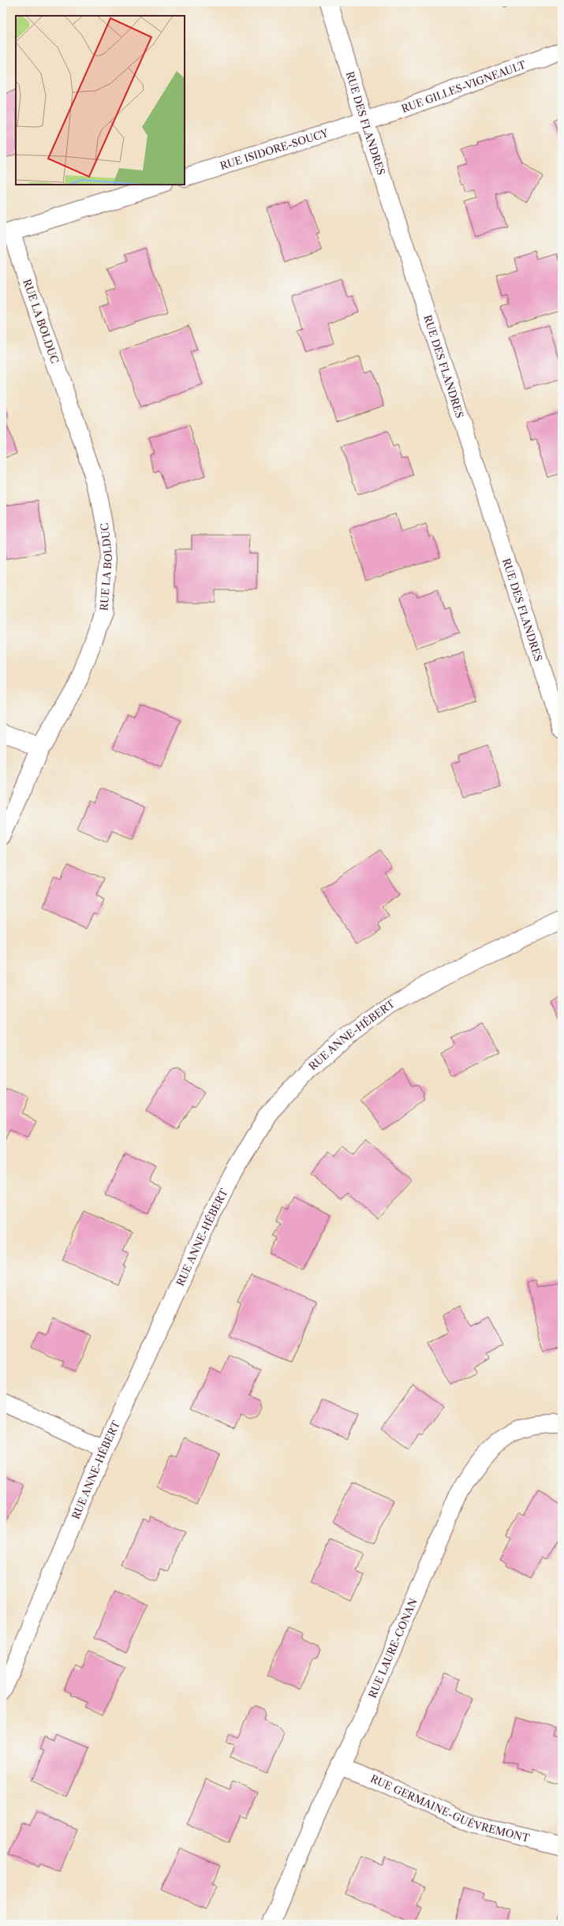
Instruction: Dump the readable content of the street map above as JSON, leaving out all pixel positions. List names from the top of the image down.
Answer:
{
  "streets": {
    "street": [
      "RUE GILLES-VIGNEAULT",
      "RUE DES FLANDRES",
      "RUE ISIDORE-SOUCY",
      "RUE LA BOLDUC",
      "RUE ANNE-HÉBERT",
      "RUE LAURE-CONAN",
      "RUE GERMAINE-GUÈVREMONT"
    ]
  },
  "crossings": [
    ["RUE GILLES-VIGNEAULT", "RUE DES FLANDRES"],
    ["RUE GILLES-VIGNEAULT", "RUE ISIDORE-SOUCY"],
    ["RUE DES FLANDRES", "RUE ISIDORE-SOUCY"],
    ["RUE LAURE-CONAN", "RUE GERMAINE-GUÈVREMONT"]
  ]
}
